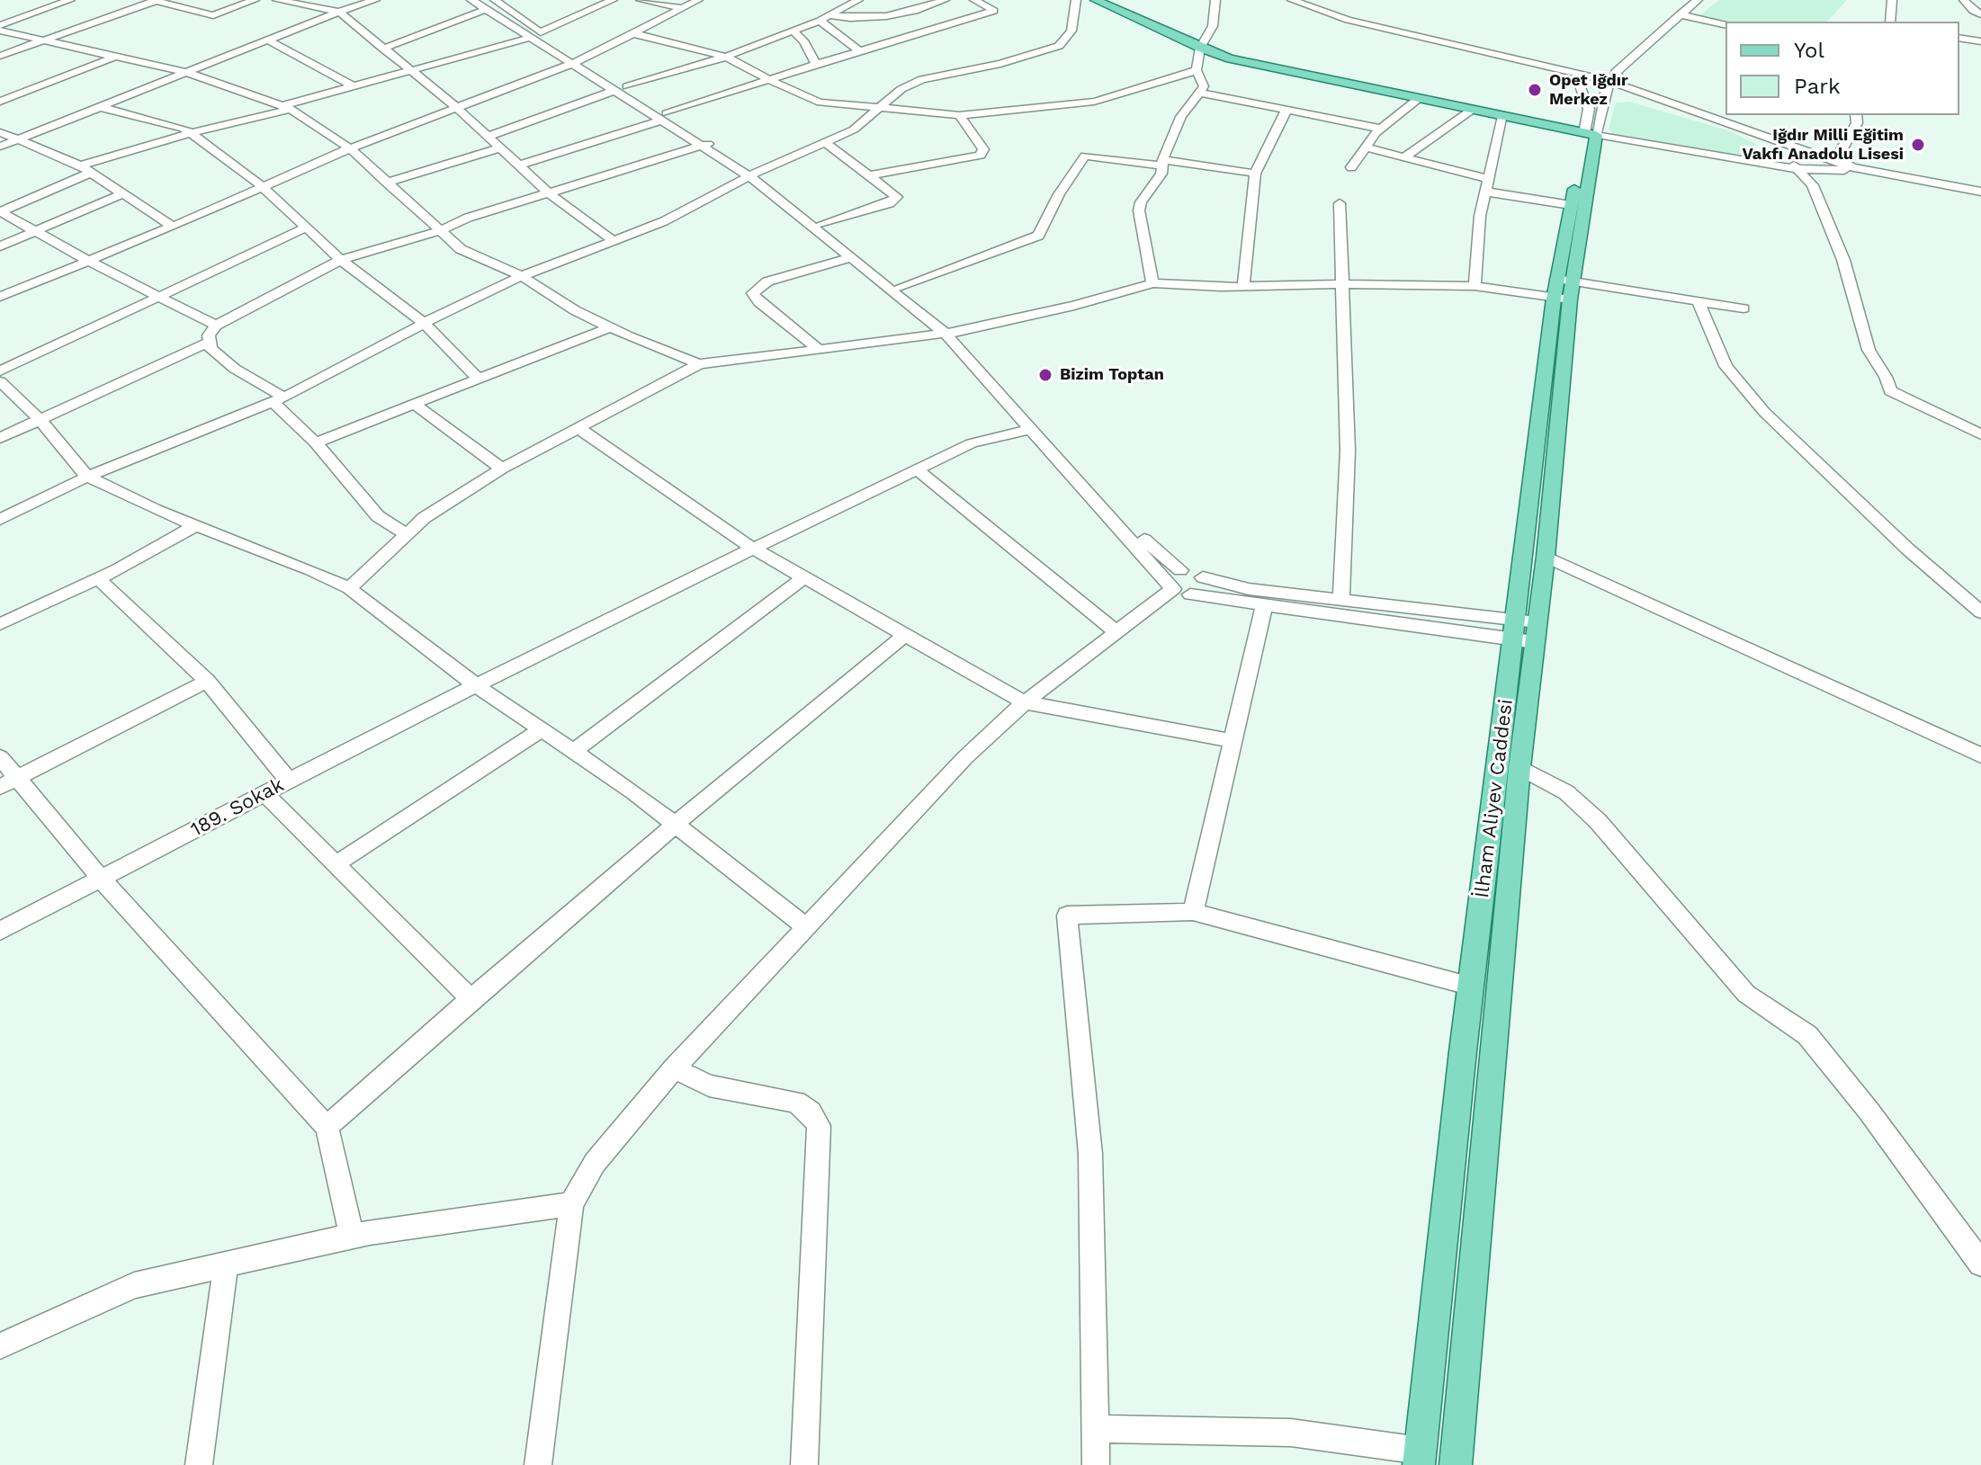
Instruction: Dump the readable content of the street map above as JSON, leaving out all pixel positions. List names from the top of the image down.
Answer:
{
  "streets": {
    "main road": ["İlham Aliyev Caddesi"],
    "street": ["189. Sokak"]
  },
  "places": ["Opet Iğdır Merkez", "Iğdır Milli Eğitim Vakfı Anadolu Lisesi", "Bizim Toptan"],
  "legend": ["Yol", "Park"]
}
